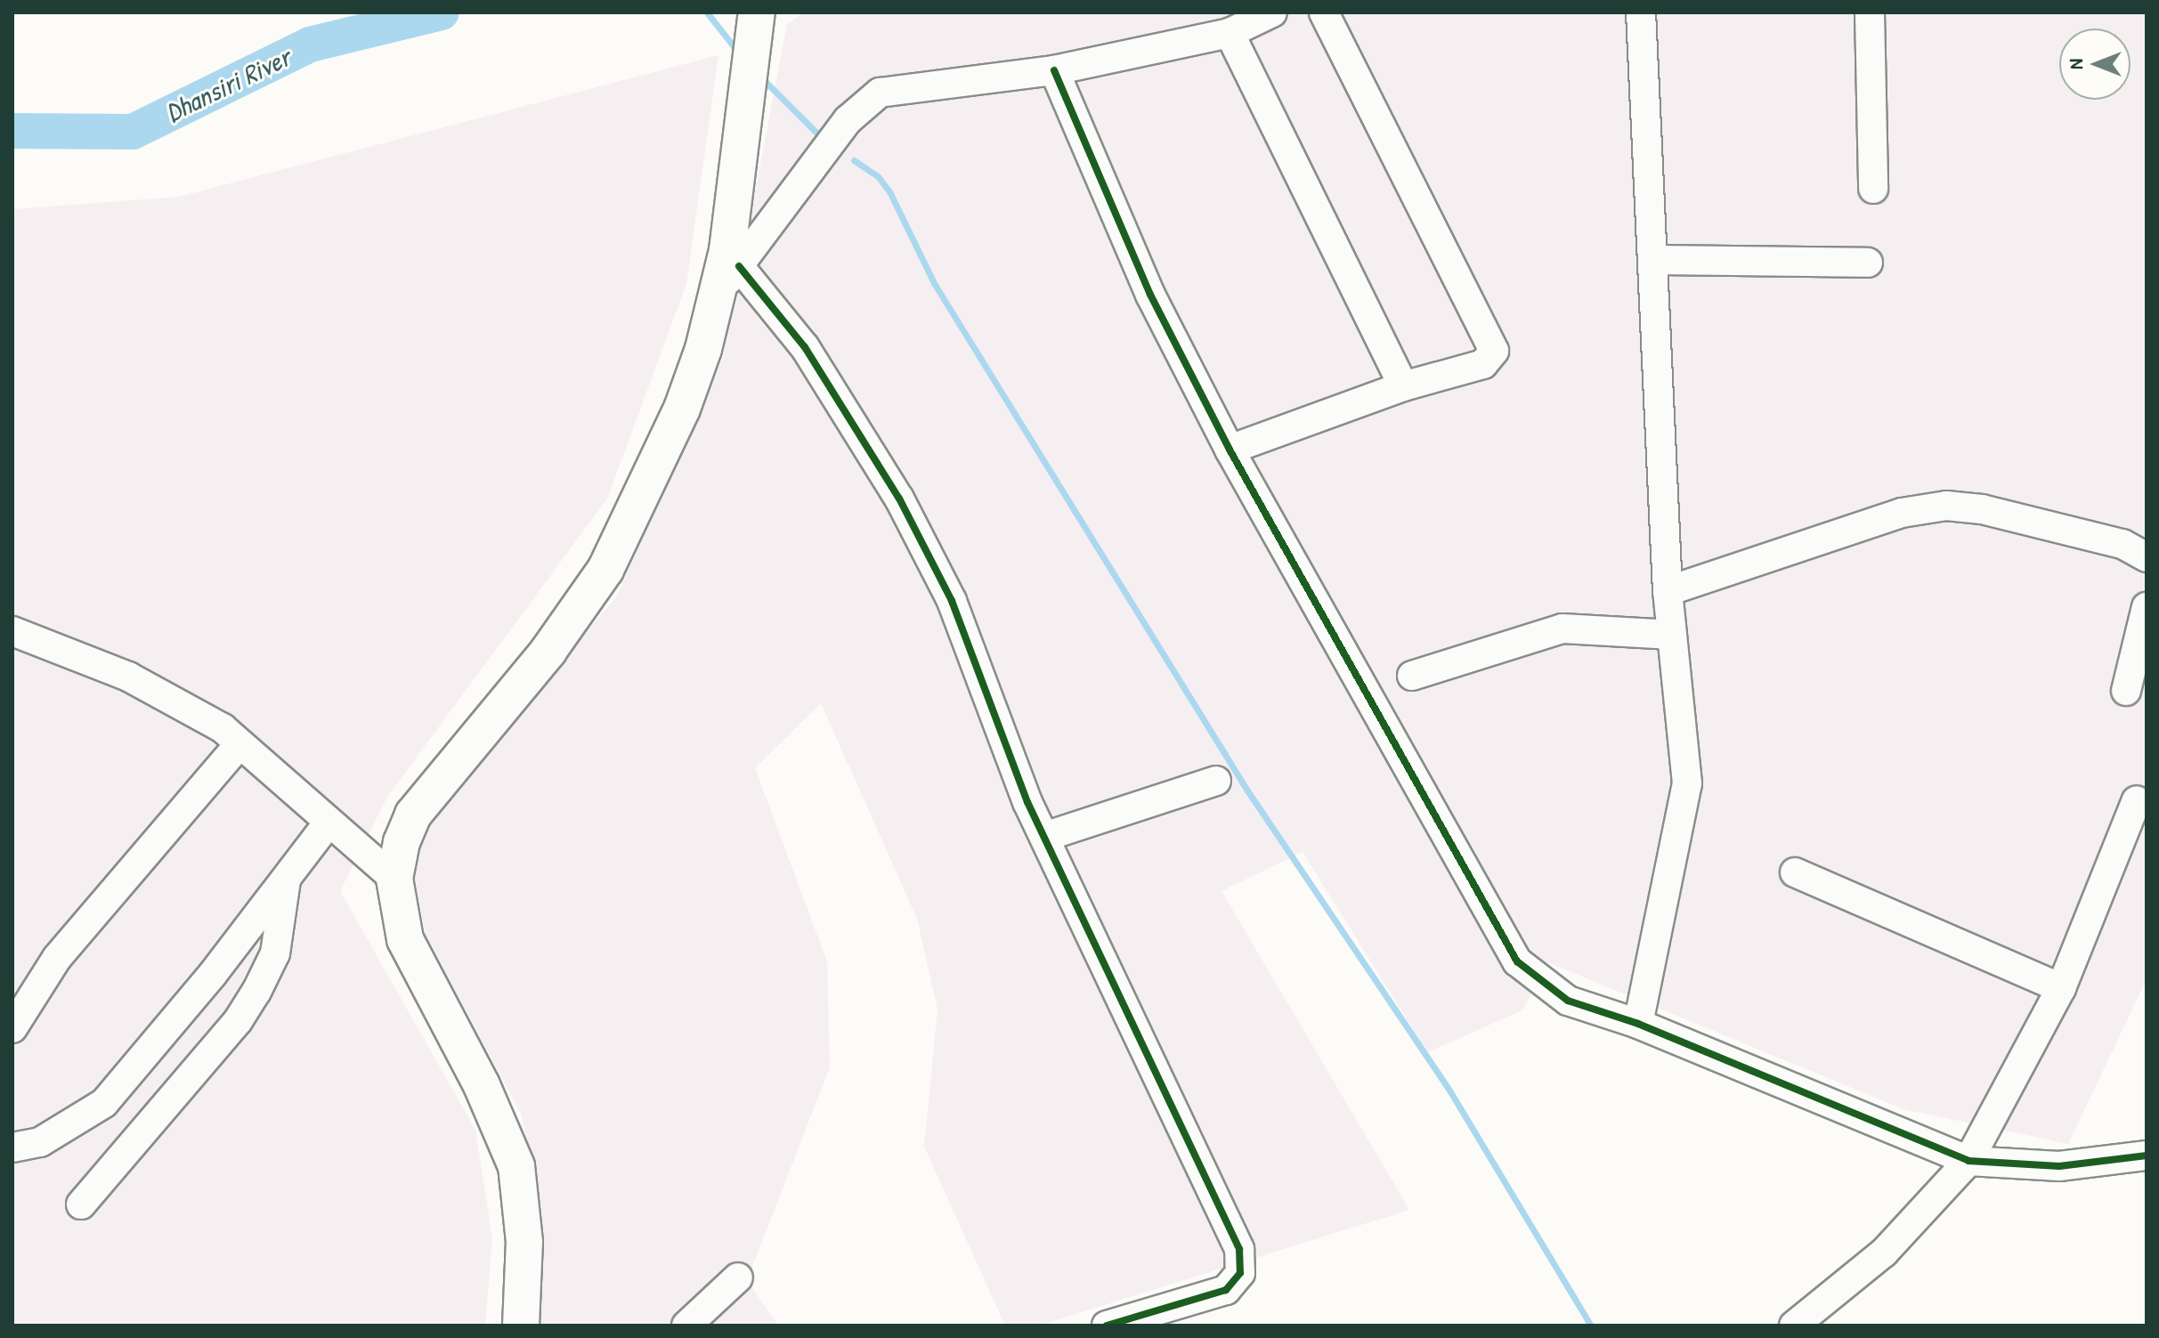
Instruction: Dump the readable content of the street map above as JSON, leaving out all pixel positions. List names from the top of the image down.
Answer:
{
  "water": ["Dhansiri River"],
  "north": "left"
}
